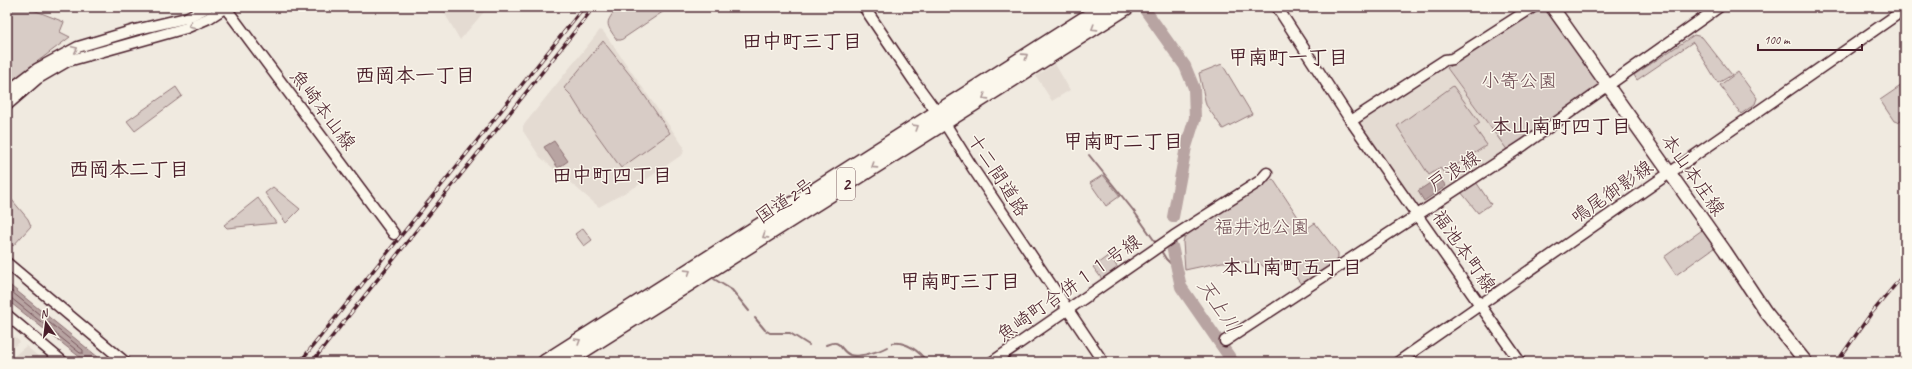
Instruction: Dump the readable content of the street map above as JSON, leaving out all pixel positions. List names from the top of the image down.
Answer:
{
  "streets": {
    "highway": ["2", "国道2号"],
    "main road": ["本山本庄線"],
    "street": [
      "魚崎本山線",
      "戸浪線",
      "十二間道路",
      "鳴尾御影線",
      "福池本町線",
      "魚崎町合併１１号線"
    ]
  },
  "crossings": [
    ["戸浪線", "本山本庄線"],
    ["戸浪線", "福池本町線"],
    ["十二間道路", "国道2号"],
    ["十二間道路", "魚崎町合併１１号線"],
    ["本山本庄線", "鳴尾御影線"],
    ["鳴尾御影線", "福池本町線"]
  ],
  "districts": [
    "田中町三丁目",
    "甲南町一丁目",
    "西岡本一丁目",
    "本山南町四丁目",
    "甲南町二丁目",
    "西岡本二丁目",
    "田中町四丁目",
    "本山南町五丁目",
    "甲南町三丁目"
  ],
  "water": ["天上川"],
  "parks": ["小寄公園", "福井池公園"],
  "scale_bar": "100 m",
  "north": "top"
}
